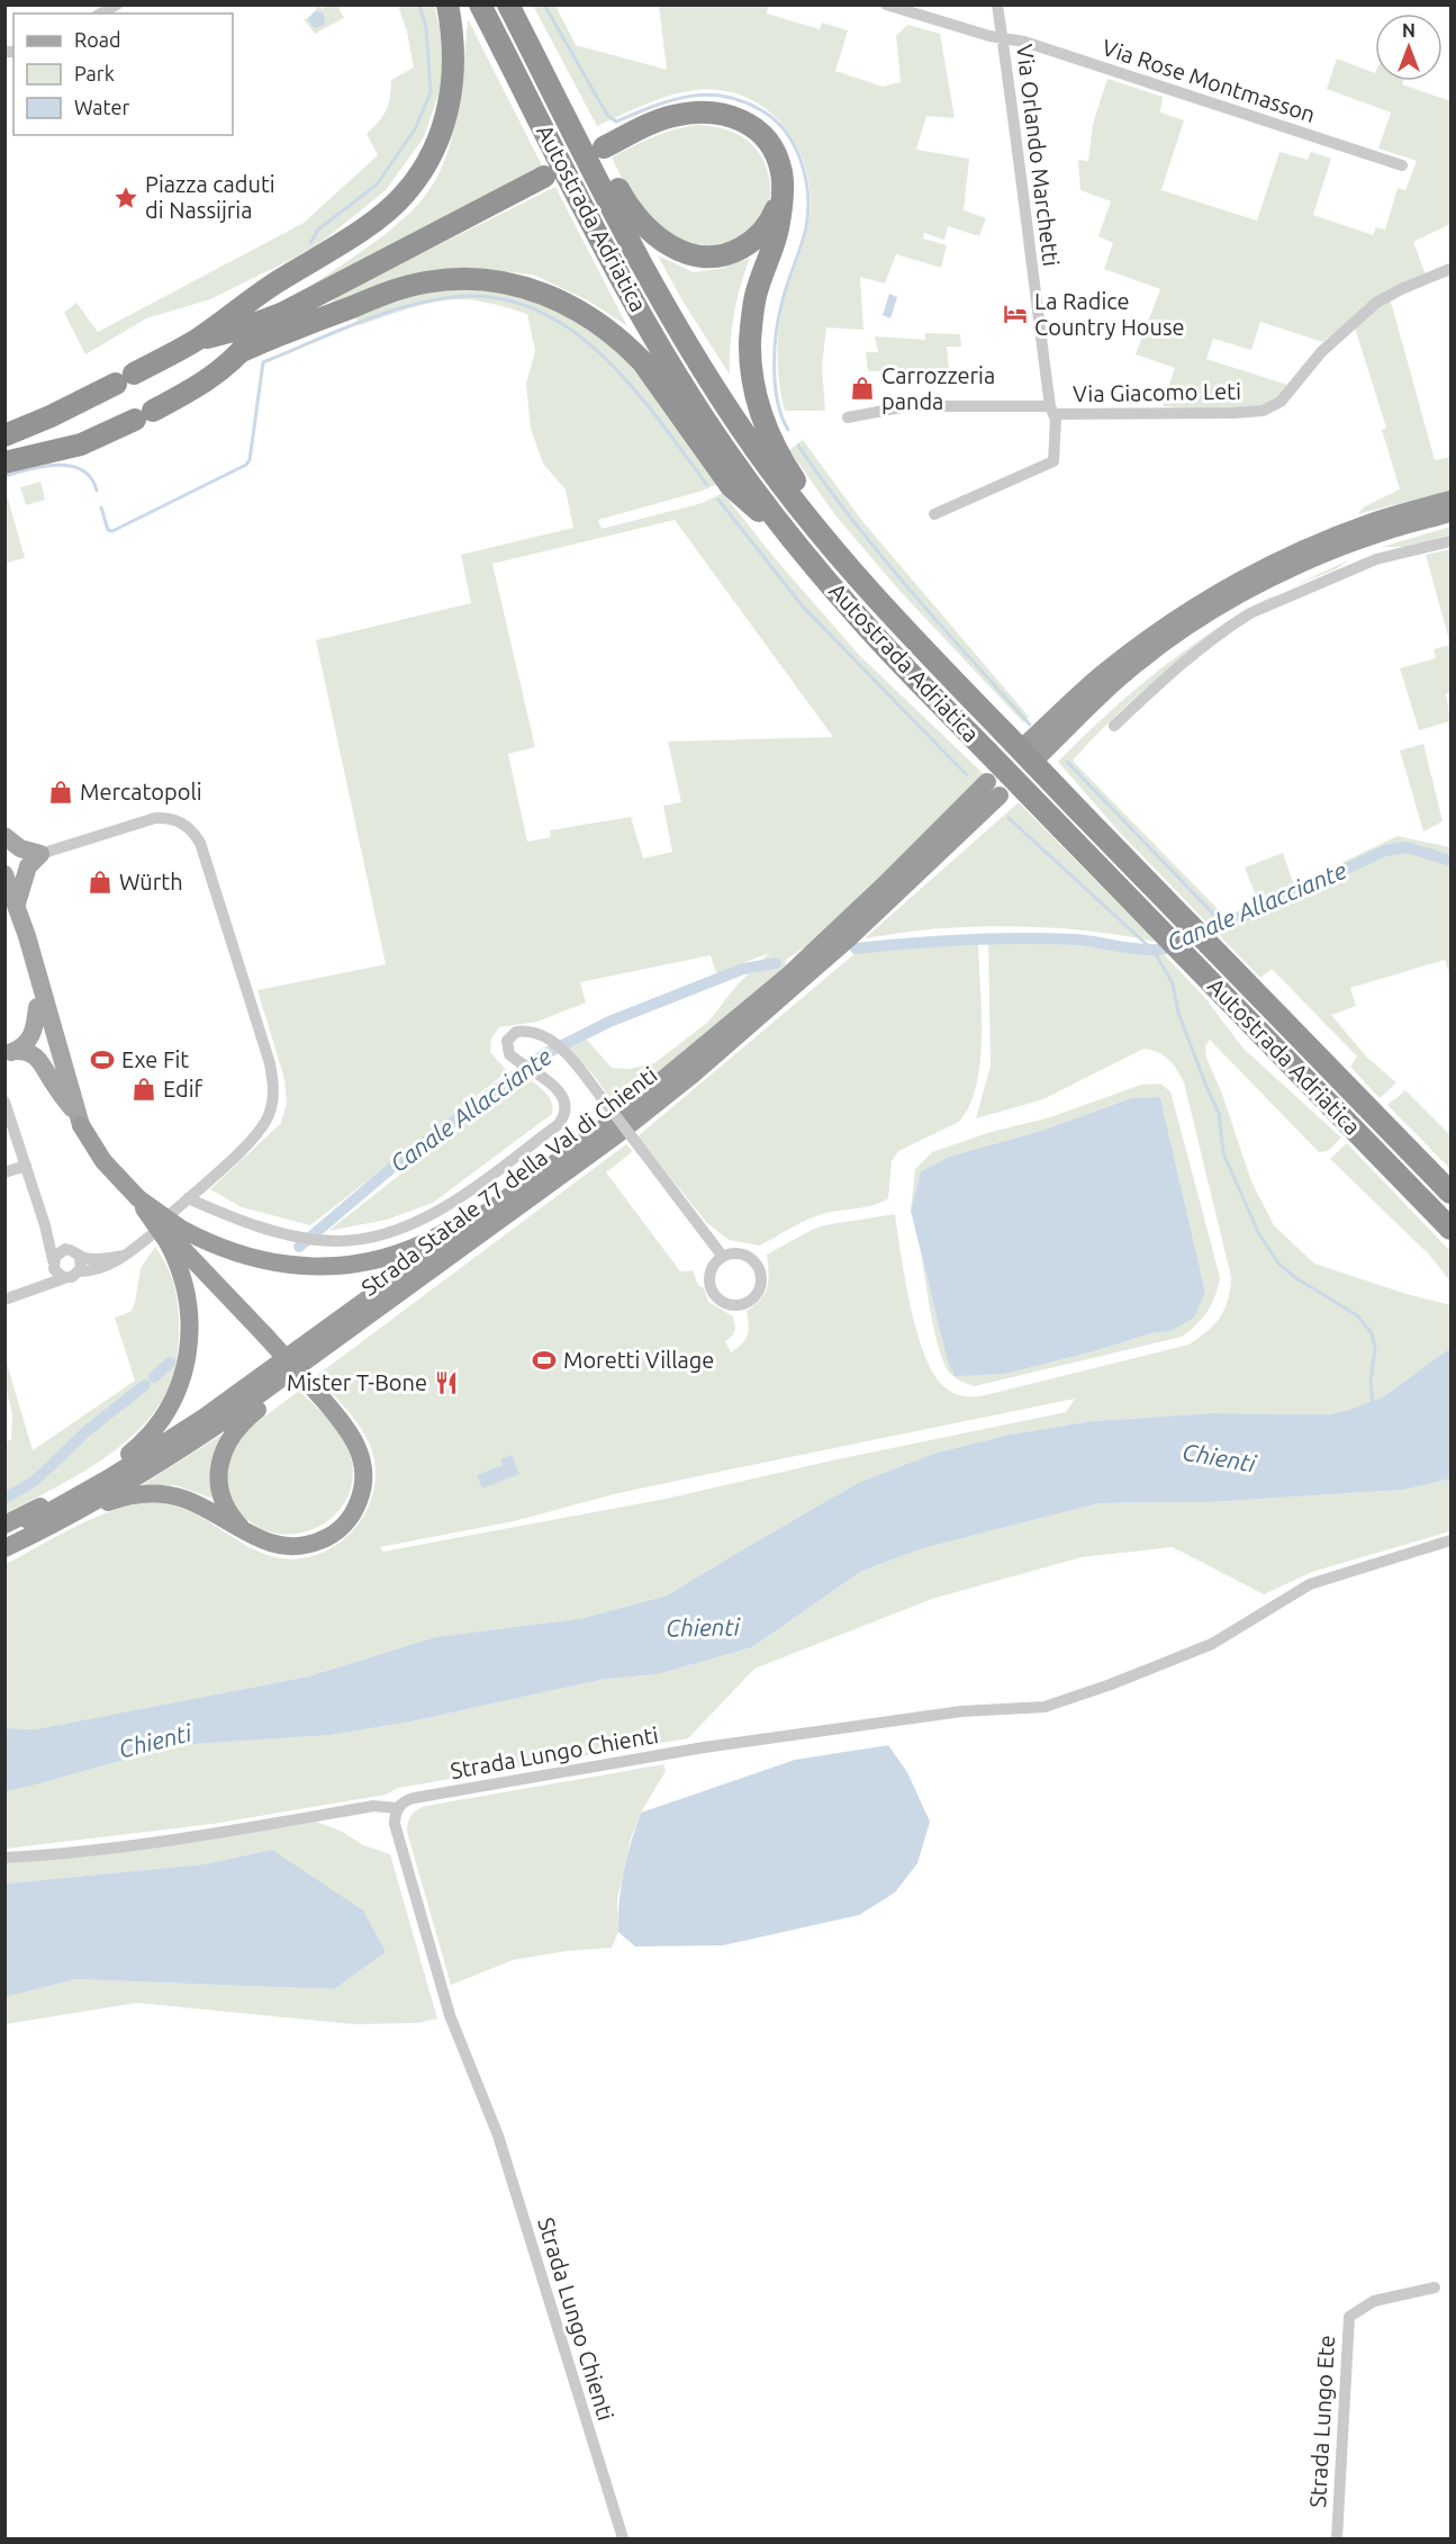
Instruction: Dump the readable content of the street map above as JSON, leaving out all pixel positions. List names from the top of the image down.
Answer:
{
  "streets": {
    "highway": ["Autostrada Adriatica", "Strada Statale 77 della Val di Chienti"],
    "street": [
      "Via Rose Montmasson",
      "Via Orlando Marchetti",
      "Via Giacomo Leti",
      "Strada Lungo Chienti",
      "Strada Lungo Ete"
    ]
  },
  "crossings": [
    ["Via Rose Montmasson", "Via Orlando Marchetti"],
    ["Via Orlando Marchetti", "Via Giacomo Leti"]
  ],
  "water": ["Canale Allacciante", "Chienti"],
  "places": {
    "place": ["Piazza caduti di Nassijria"],
    "hotel": ["La Radice Country House"],
    "shop": [
      "Carrozzeria panda",
      "Mercatopoli",
      "Würth",
      "Edif"
    ],
    "sports": ["Exe Fit", "Moretti Village"],
    "restaurant": ["Mister T-Bone"]
  },
  "legend": ["Road", "Park", "Water"],
  "north": "top"
}
